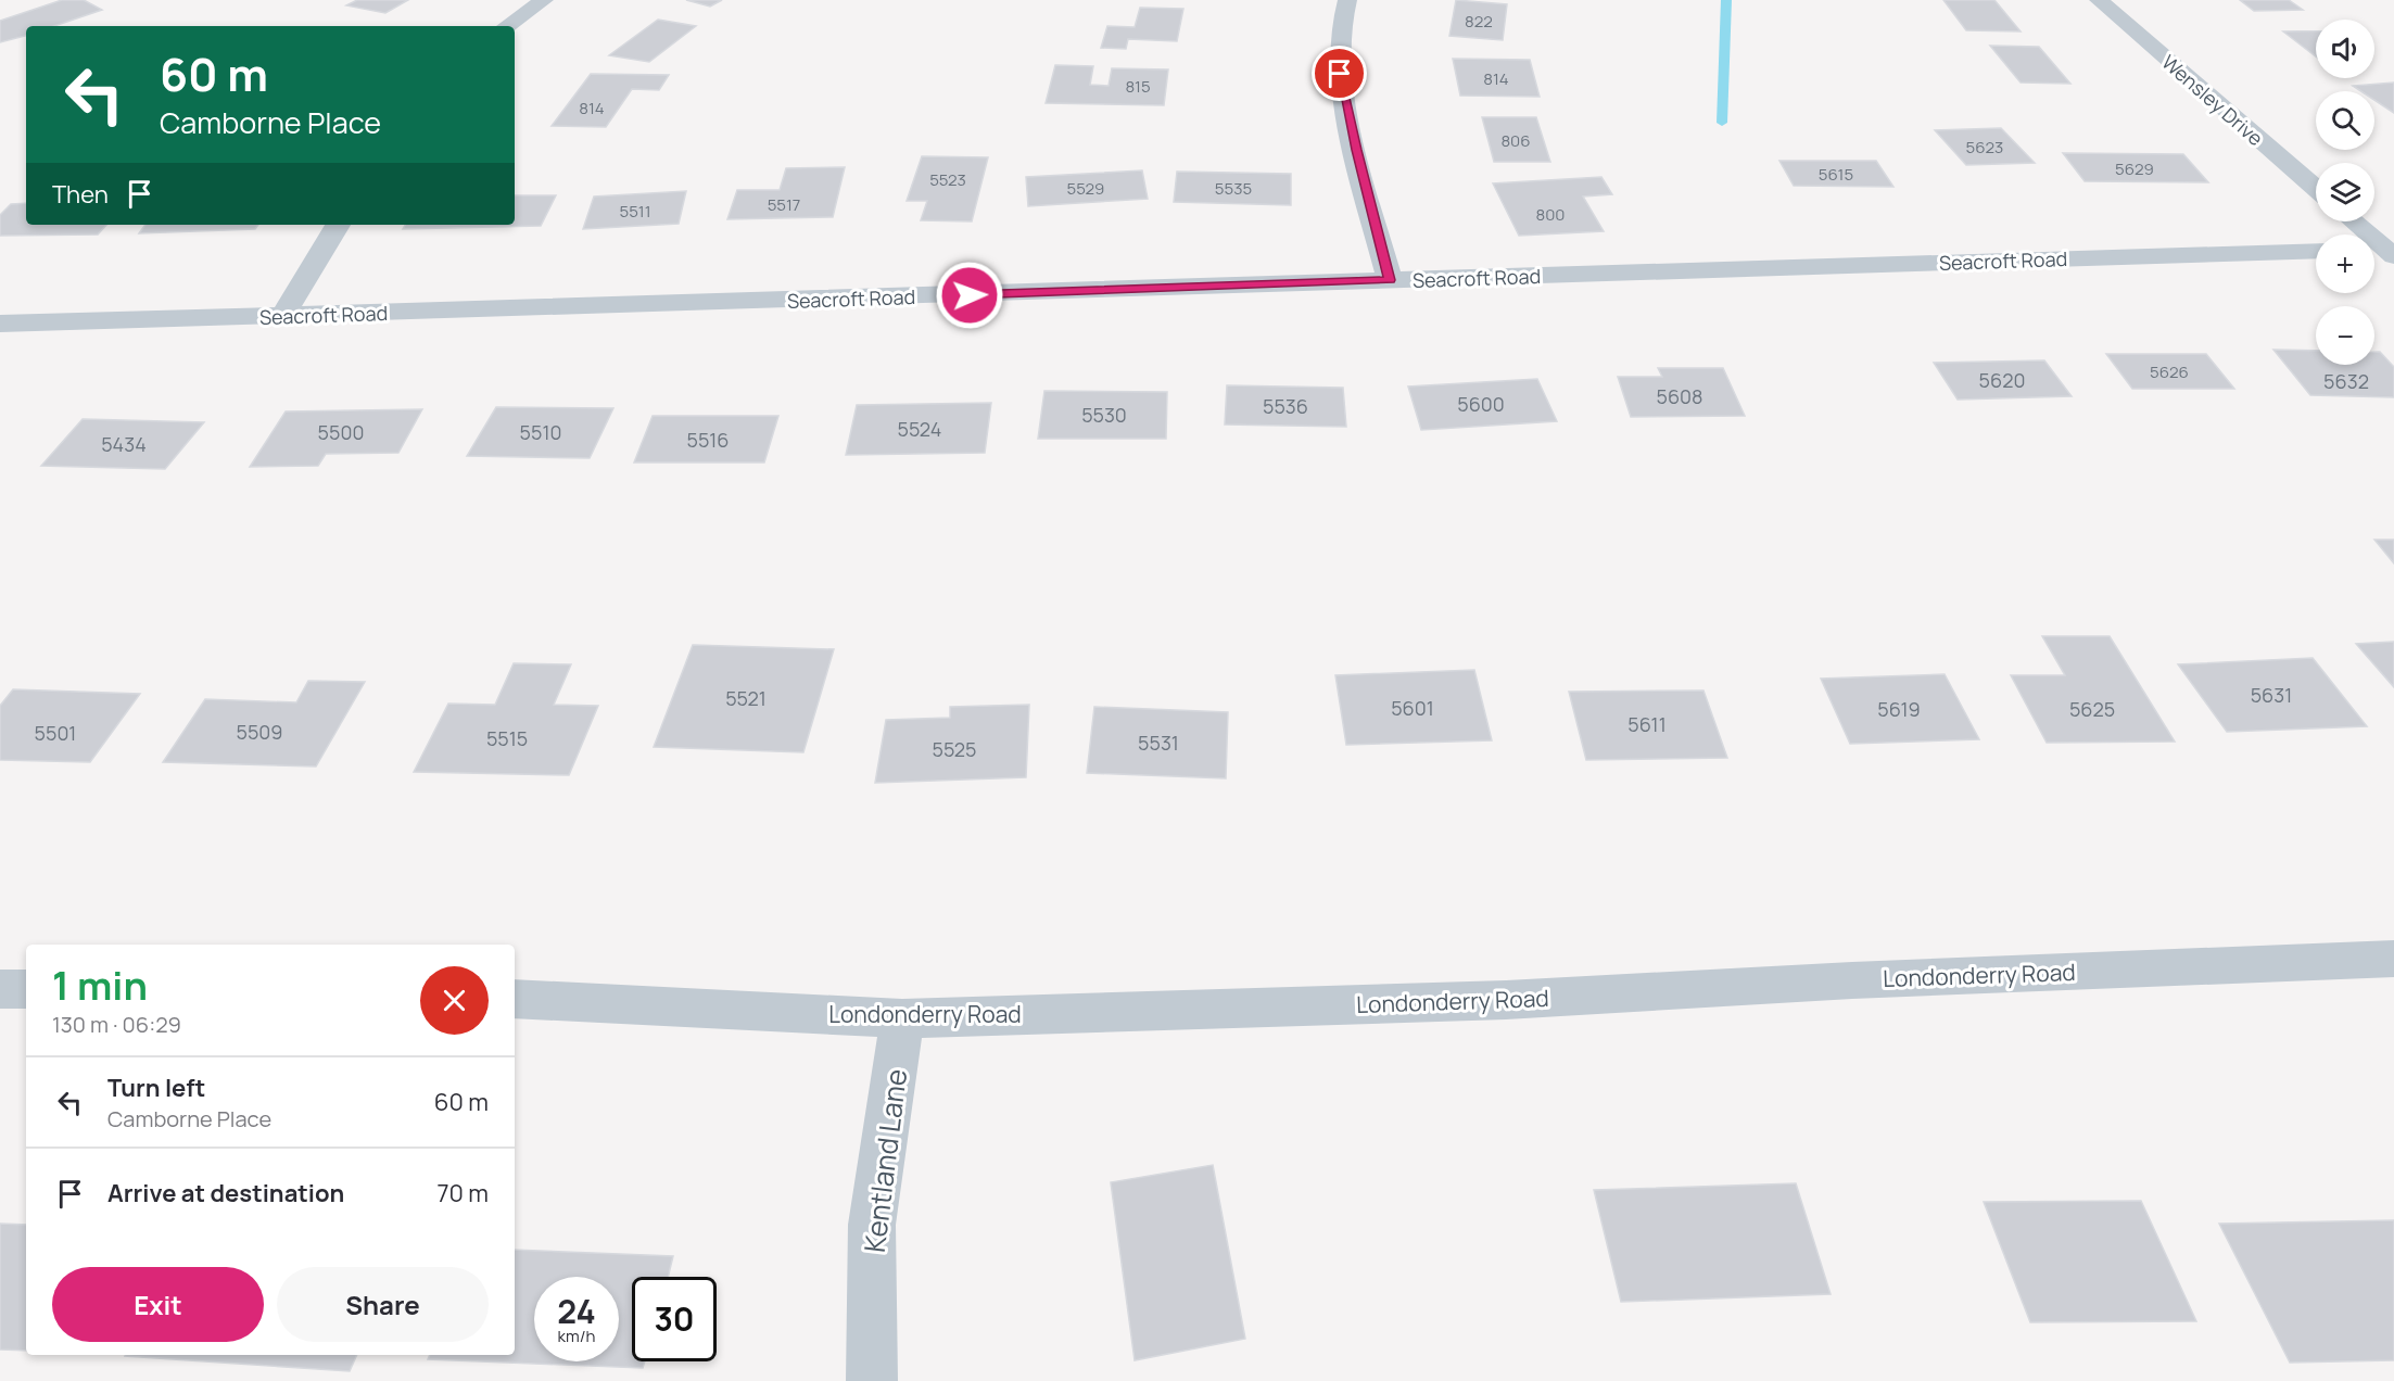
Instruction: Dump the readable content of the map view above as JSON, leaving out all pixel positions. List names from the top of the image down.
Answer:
{
  "streets": {
    "street": [
      "Wensley Drive",
      "Seacroft Road",
      "Londonderry Road",
      "Kentland Lane"
    ]
  },
  "crossings": [
    ["Londonderry Road", "Kentland Lane"]
  ],
  "house_numbers": [
    "822",
    "814",
    "815",
    "814",
    "806",
    "5623",
    "5629",
    "5615",
    "5523",
    "5529",
    "5535",
    "5517",
    "5511",
    "800",
    "5626",
    "5620",
    "5632",
    "5608",
    "5600",
    "5536",
    "5530",
    "5524",
    "5500",
    "5510",
    "5516",
    "5434",
    "5631",
    "5521",
    "5601",
    "5619",
    "5625",
    "5611",
    "5509",
    "5501",
    "5515",
    "5531",
    "5525"
  ],
  "page": {
    "map_buttons": ["+", "−"],
    "turn": ["60 m", "Camborne Place"],
    "then": "Then",
    "heading": ["1 min", "130 m · 06:29"],
    "list": [
      {
        "name": "Turn left",
        "note": "Camborne Place",
        "value": "60 m"
      },
      {
        "name": "Arrive at destination",
        "value": "70 m"
      }
    ],
    "buttons": ["Exit", "Share"],
    "speed": "24 km/h",
    "limit": "30"
  }
}
